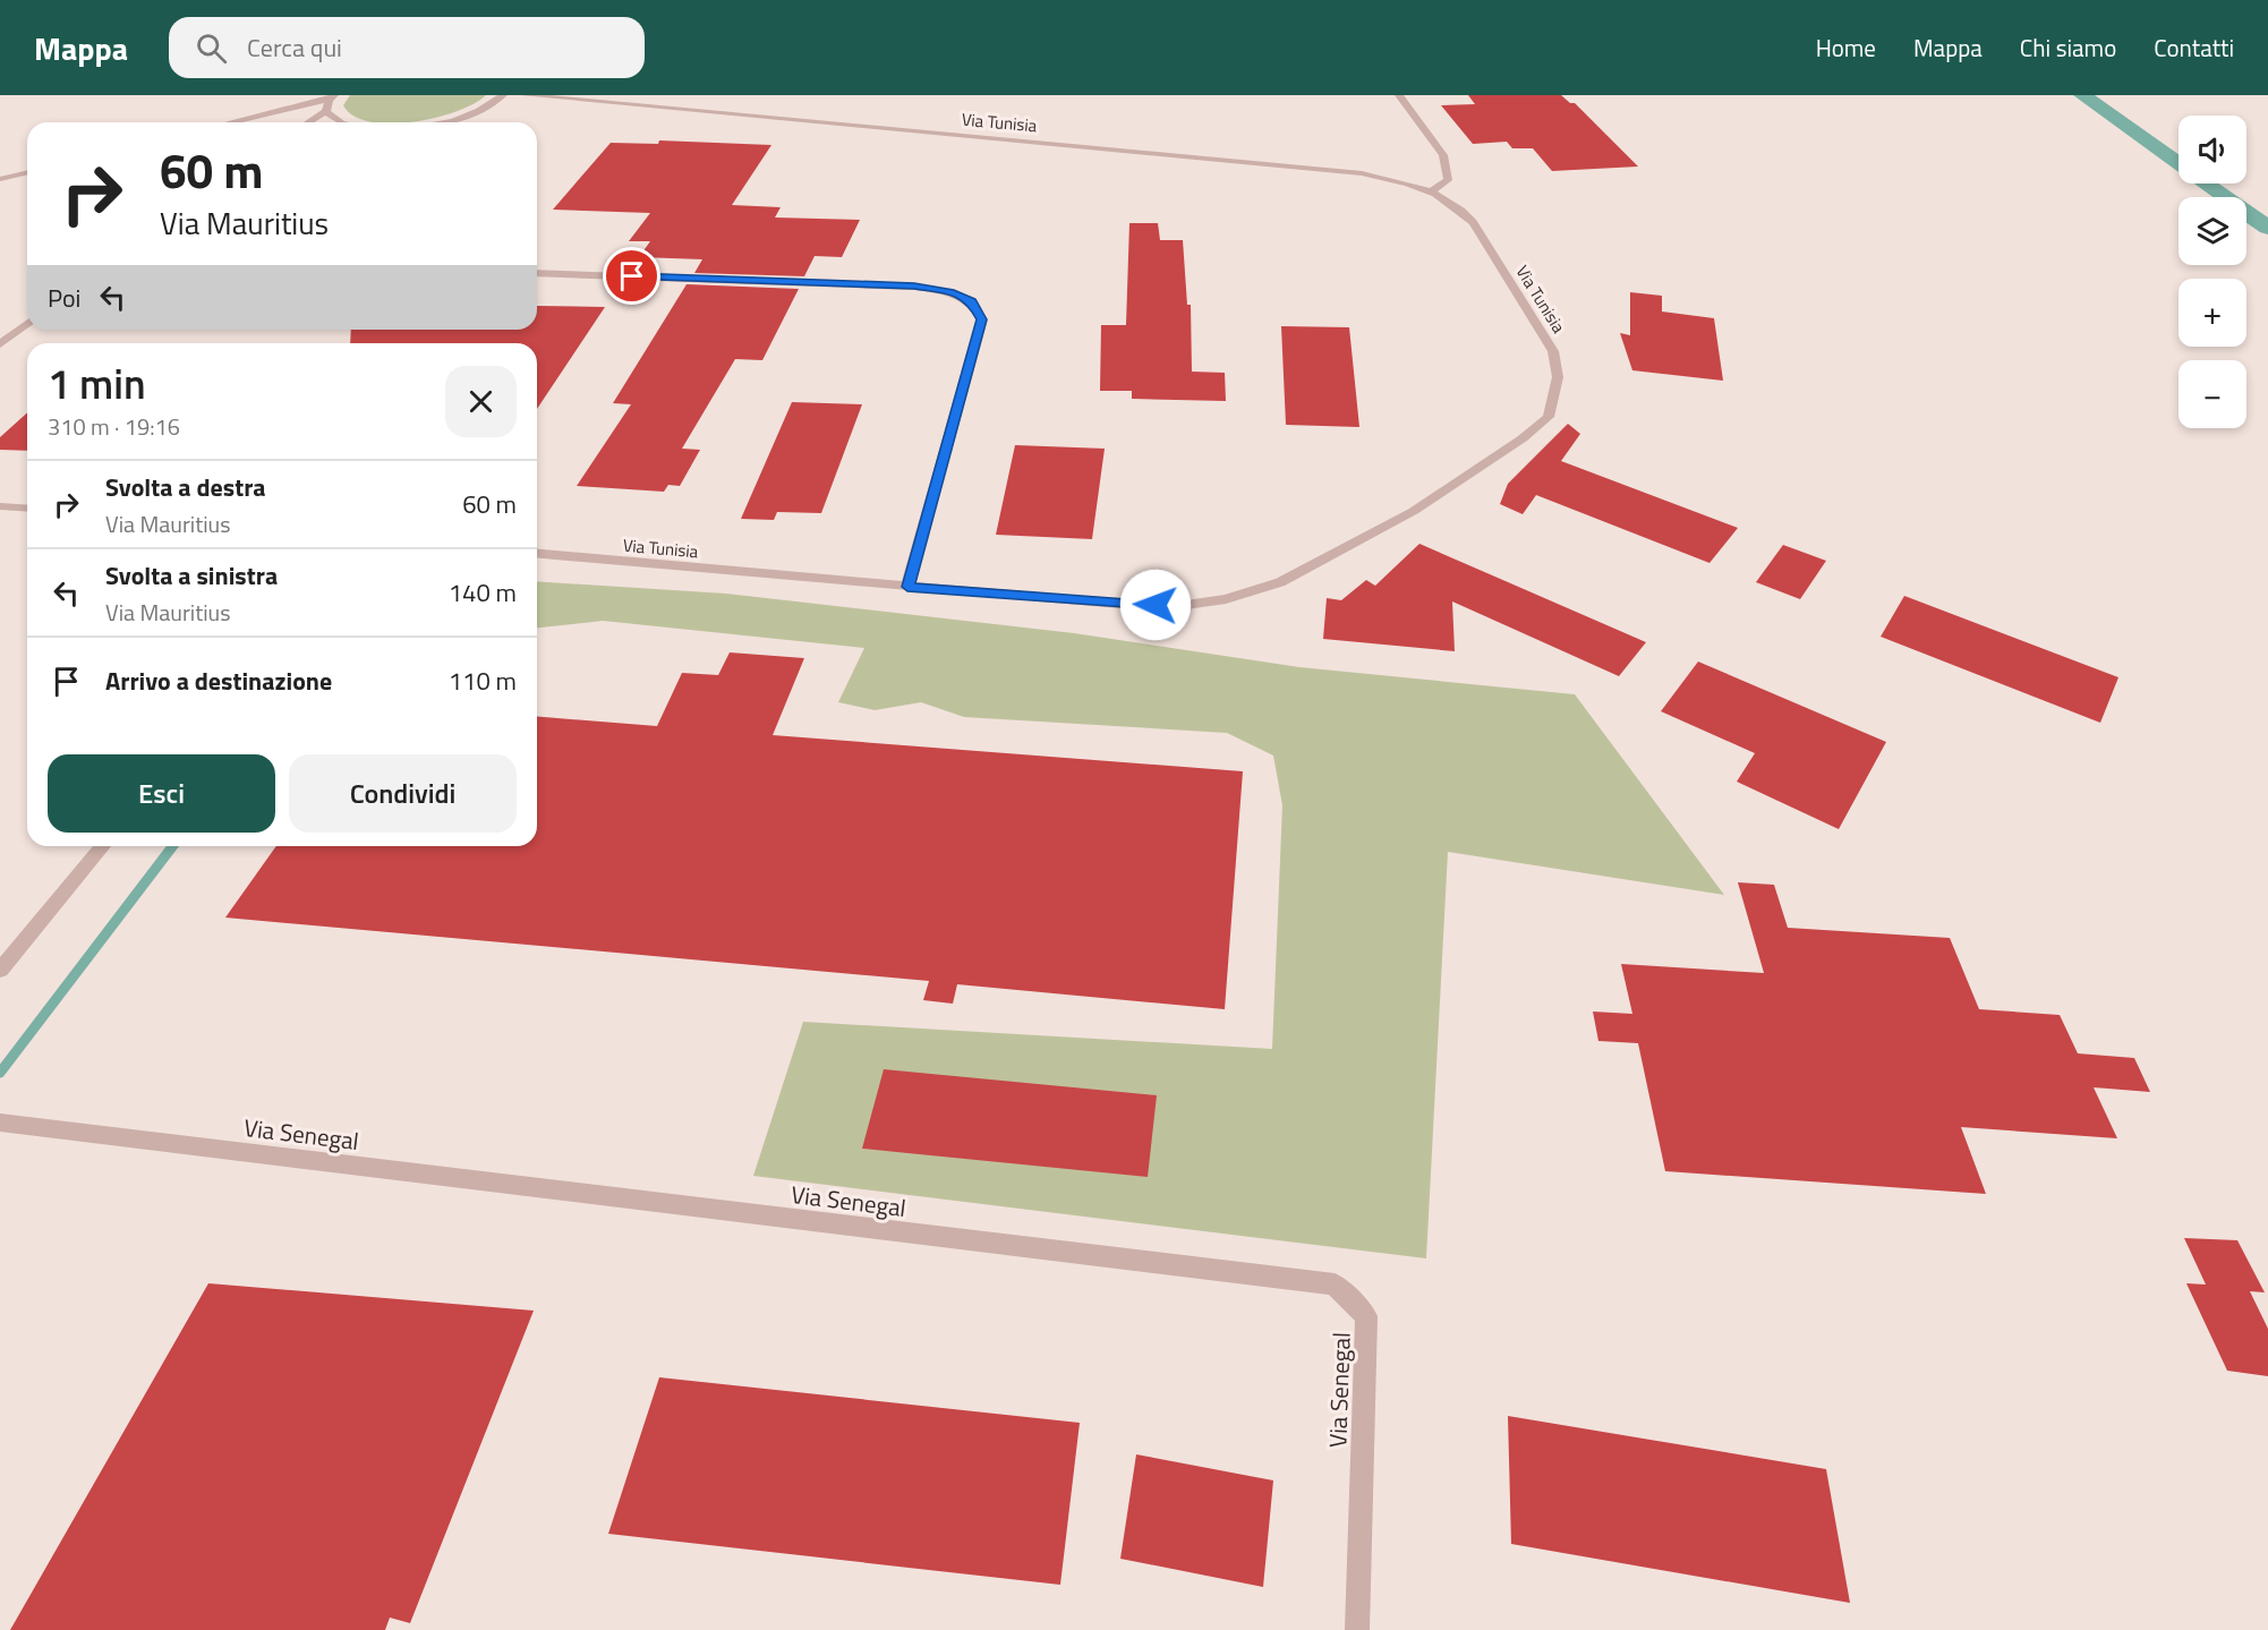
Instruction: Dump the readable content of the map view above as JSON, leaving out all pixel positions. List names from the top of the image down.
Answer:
{
  "streets": {
    "street": ["Via Tunisia", "Via Senegal"]
  },
  "page": {
    "header": "Mappa",
    "search": "Cerca qui",
    "nav": [
      "Home",
      "Mappa",
      "Chi siamo",
      "Contatti"
    ],
    "map_buttons": ["+", "−"],
    "turn": ["60 m", "Via Mauritius"],
    "then": "Poi",
    "heading": ["1 min", "310 m · 19:16"],
    "list": [
      {
        "name": "Svolta a destra",
        "note": "Via Mauritius",
        "value": "60 m"
      },
      {
        "name": "Svolta a sinistra",
        "note": "Via Mauritius",
        "value": "140 m"
      },
      {
        "name": "Arrivo a destinazione",
        "value": "110 m"
      }
    ],
    "buttons": ["Esci", "Condividi"]
  }
}
